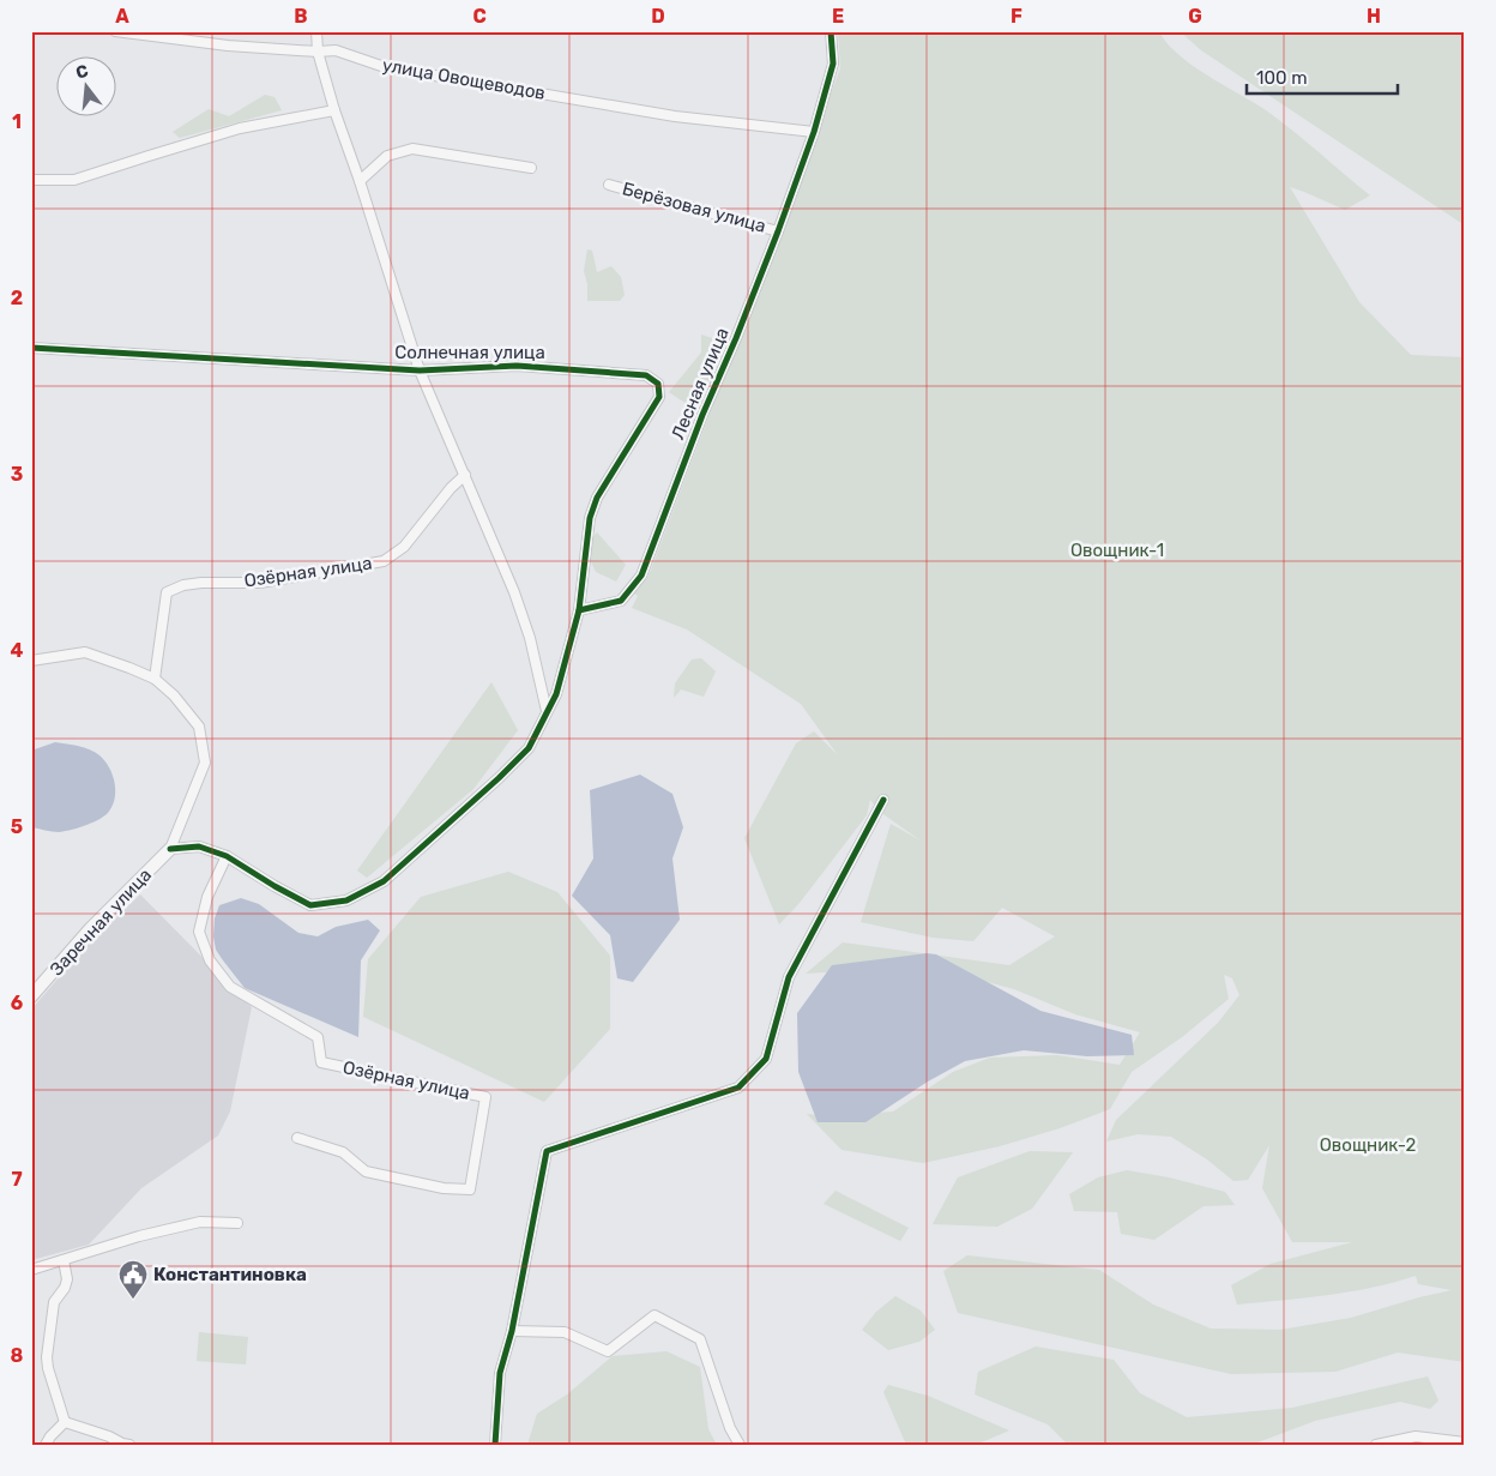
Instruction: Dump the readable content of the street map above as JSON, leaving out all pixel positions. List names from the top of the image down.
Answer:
{
  "streets": {
    "street": [
      "улица Овощеводов",
      "Берёзовая улица",
      "Солнечная улица",
      "Лесная улица",
      "Озёрная улица",
      "Заречная улица"
    ]
  },
  "crossings": [
    ["улица Овощеводов", "Лесная улица"],
    ["Берёзовая улица", "Лесная улица"],
    ["Солнечная улица", "Лесная улица"]
  ],
  "parks": ["Овощник-1", "Овощник-2"],
  "places": {
    "public building": ["Константиновка"]
  },
  "scale_bar": "100 m",
  "north": "top",
  "grid": {
    "columns": [
      "A",
      "B",
      "C",
      "D",
      "E",
      "F",
      "G",
      "H"
    ],
    "rows": [
      "1",
      "2",
      "3",
      "4",
      "5",
      "6",
      "7",
      "8"
    ]
  }
}
